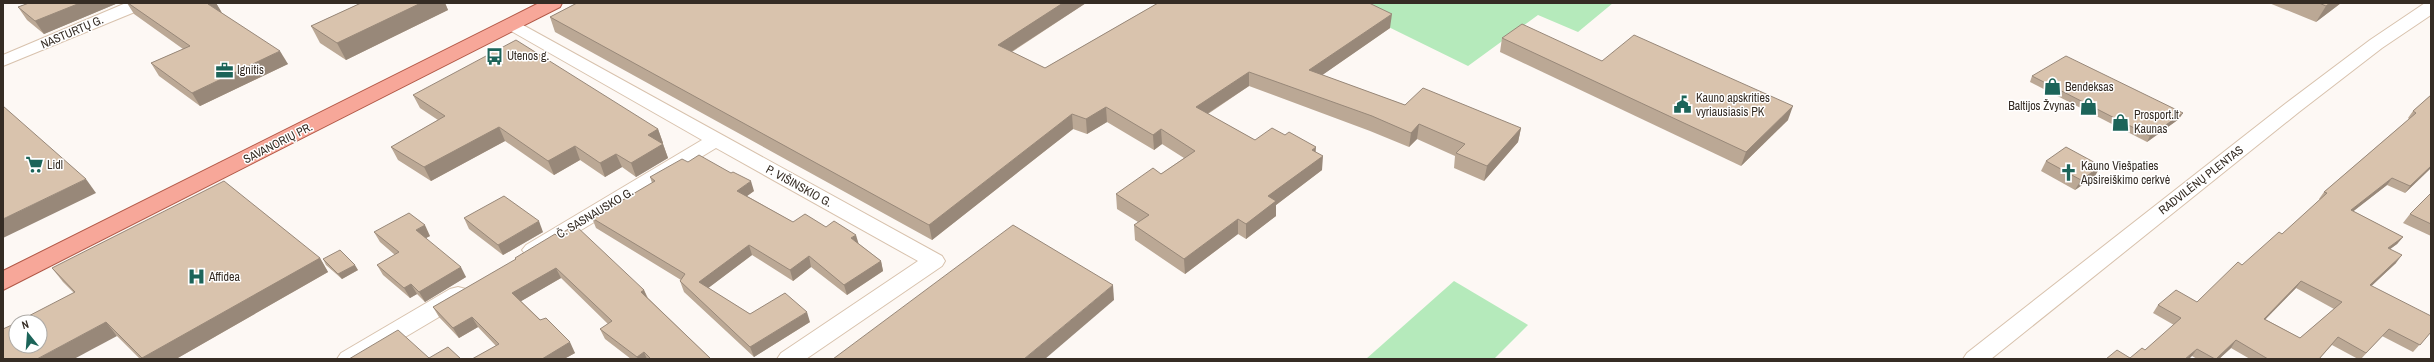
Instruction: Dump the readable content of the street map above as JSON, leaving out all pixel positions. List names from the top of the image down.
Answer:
{
  "streets": {
    "main road": ["SAVANORIŲ PR."],
    "street": [
      "NASTURTŲ G.",
      "RADVILĖNŲ PLENTAS",
      "P. VIŠINSKIO G.",
      "Č. SASNAUSKO G."
    ]
  },
  "crossings": [
    ["SAVANORIŲ PR.", "P. VIŠINSKIO G."],
    ["P. VIŠINSKIO G.", "Č. SASNAUSKO G."]
  ],
  "places": {
    "bus stop": ["Utenos g."],
    "office": ["Ignitis"],
    "shop": ["Bendeksas", "Baltijos Žvynas", "Prosport.lt Kaunas"],
    "public building": ["Kauno apskrities vyriausiasis PK"],
    "supermarket": ["Lidl"],
    "church": ["Kauno Viešpaties Apsireiškimo cerkvė"],
    "hospital": ["Affidea"]
  },
  "north": "top"
}
